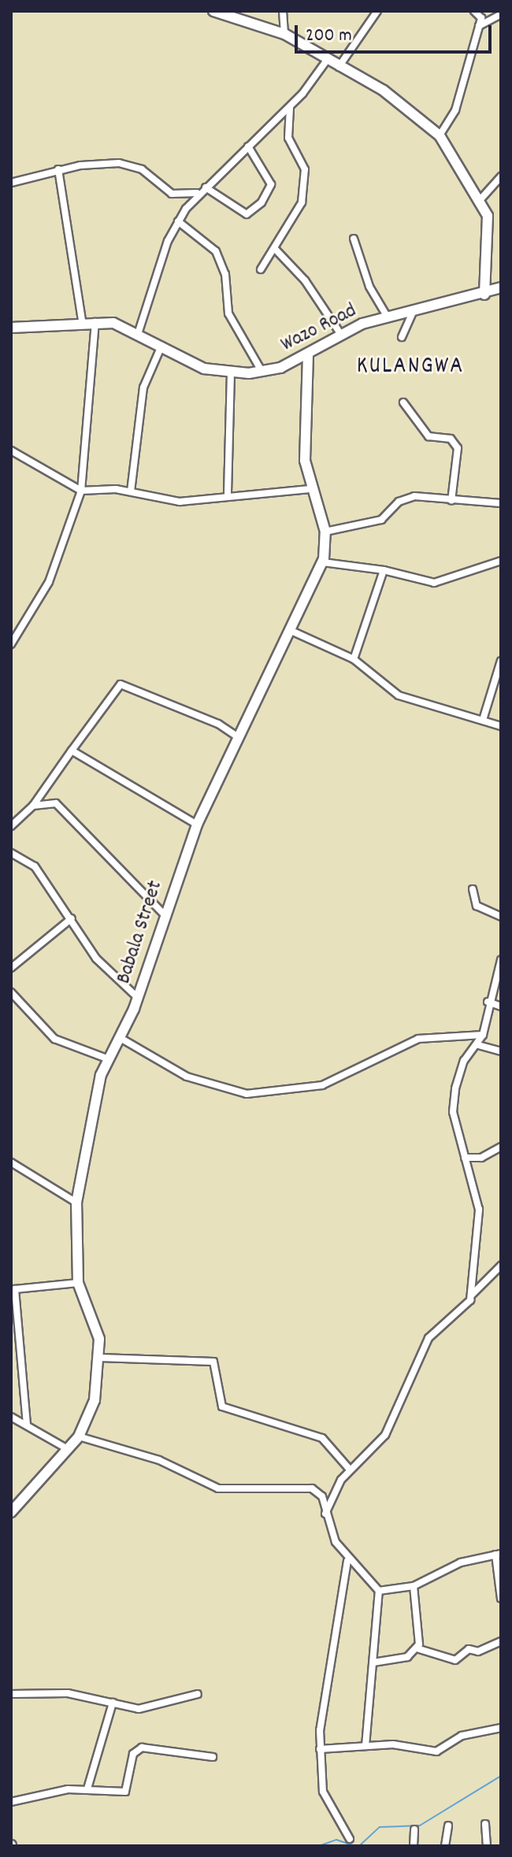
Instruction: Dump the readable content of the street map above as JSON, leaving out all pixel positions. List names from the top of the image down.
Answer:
{
  "streets": {
    "street": ["Wazo Road", "Babala Street"]
  },
  "crossings": [
    ["Wazo Road", "Babala Street"]
  ],
  "districts": ["KULANGWA"],
  "scale_bar": "200 m"
}
